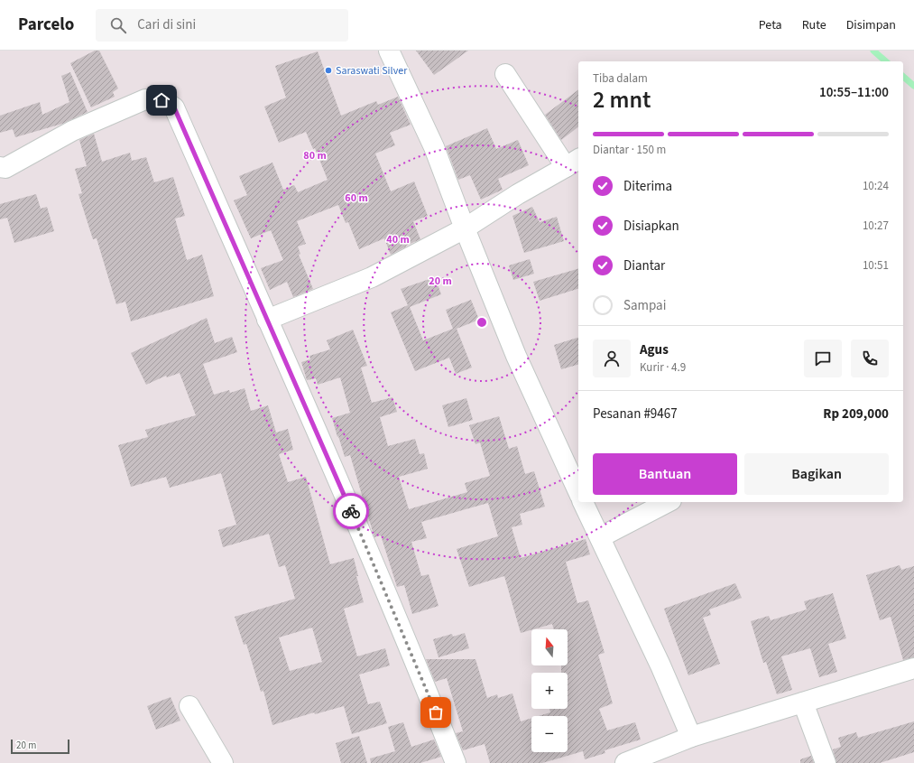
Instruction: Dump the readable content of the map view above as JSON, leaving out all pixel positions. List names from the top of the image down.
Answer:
{
  "places": ["Saraswati Silver"],
  "scale_bar": "20 m",
  "north": "top",
  "page": {
    "header": "Parcelo",
    "search": "Cari di sini",
    "nav": ["Peta", "Rute", "Disimpan"],
    "heading": ["2 mnt", "Tiba dalam", "10:55–11:00"],
    "panel": [
      "Agus",
      "Kurir · 4.9",
      "Pesanan #9467",
      "Rp 209,000"
    ],
    "bar": "Diantar · 150 m",
    "list": [
      ["Diterima", "10:24"],
      ["Disiapkan", "10:27"],
      ["Diantar", "10:51"],
      "Sampai"
    ],
    "buttons": ["Bantuan", "Bagikan"],
    "map_buttons": ["+", "−"],
    "scale": "20 m"
  },
  "rings": [
    "80 m",
    "60 m",
    "40 m",
    "20 m"
  ]
}
